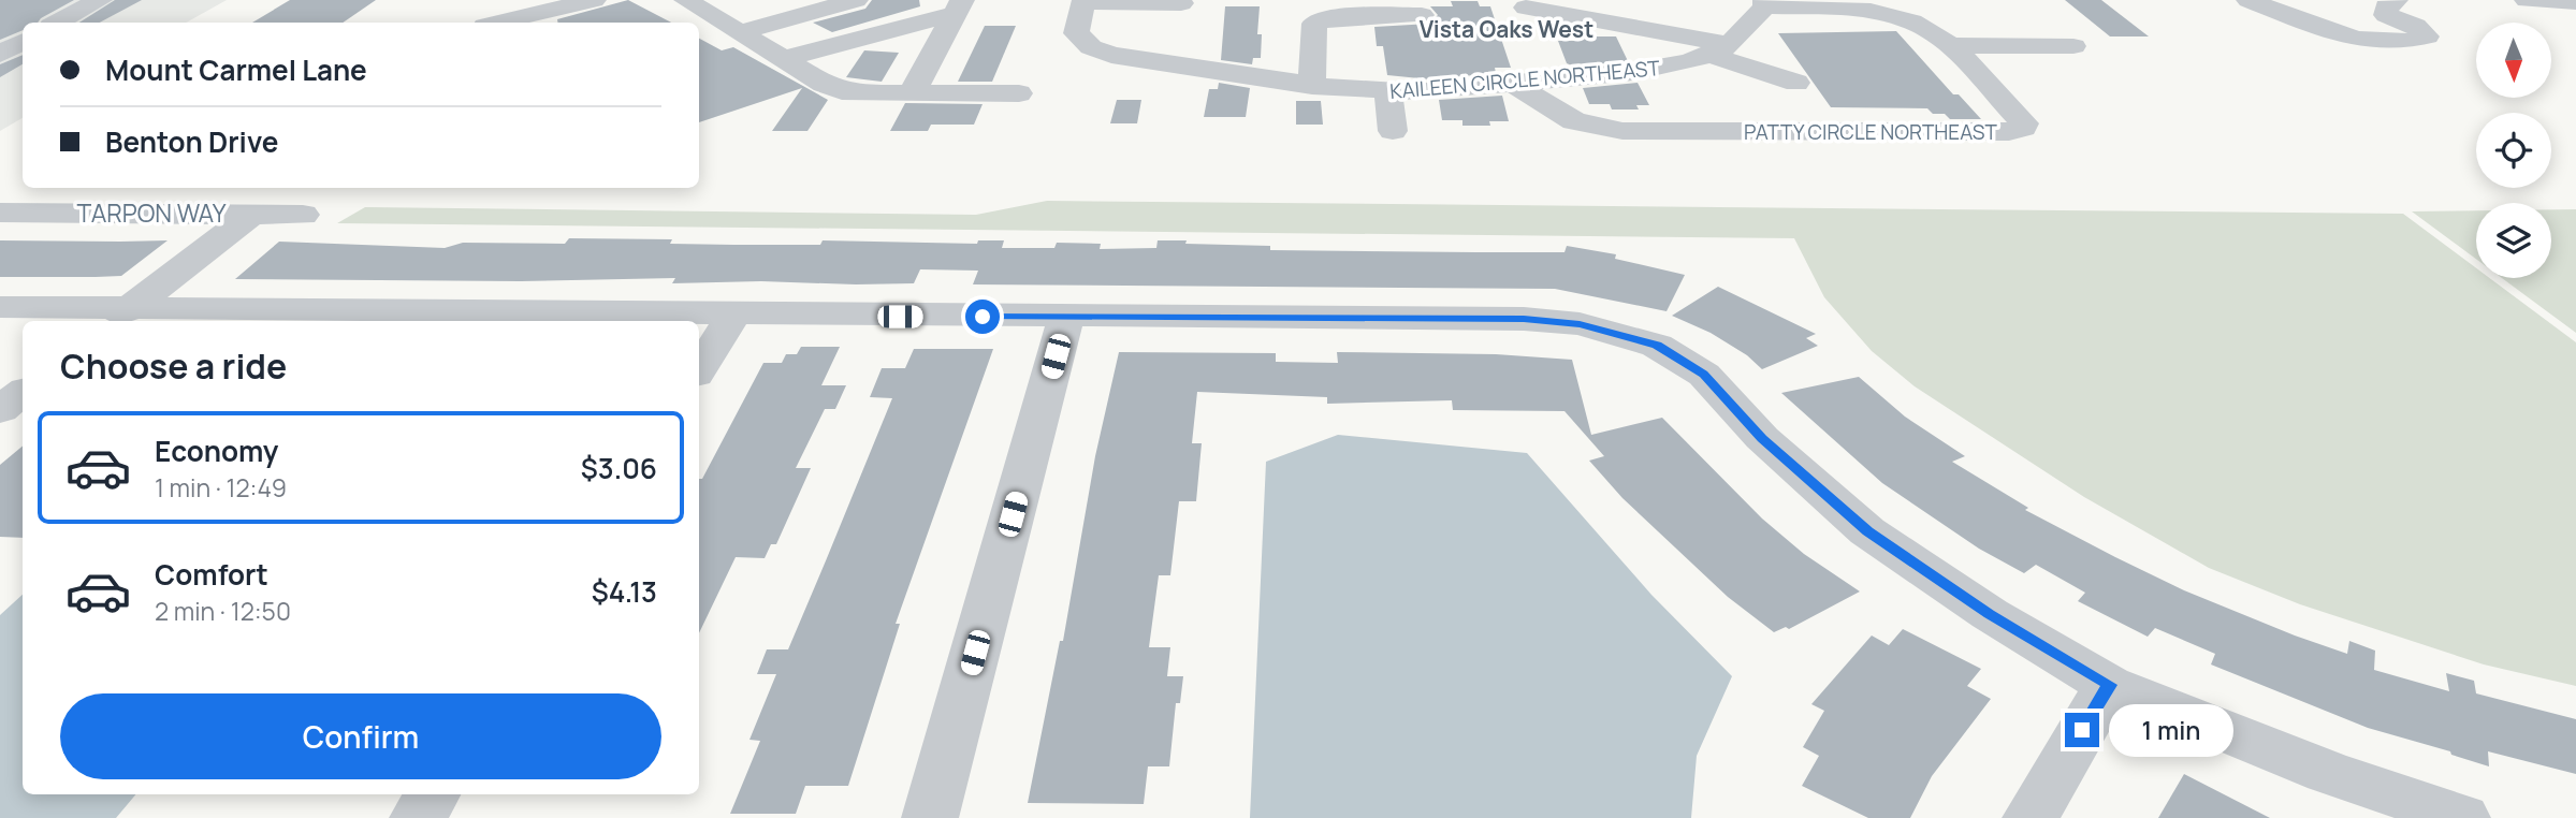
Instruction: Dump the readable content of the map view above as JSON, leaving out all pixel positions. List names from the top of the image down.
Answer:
{
  "streets": {
    "street": ["KAILEEN CIRCLE NORTHEAST", "PATTY CIRCLE NORTHEAST", "TARPON WAY"]
  },
  "crossings": [
    ["KAILEEN CIRCLE NORTHEAST", "PATTY CIRCLE NORTHEAST"]
  ],
  "districts": ["Vista Oaks West"],
  "north": "bottom",
  "page": {
    "banner": ["Mount Carmel Lane", "Benton Drive"],
    "heading": "Choose a ride",
    "list": [
      {
        "name": "Economy",
        "note": "1 min · 12:49",
        "value": "$3.06"
      },
      {
        "name": "Comfort",
        "note": "2 min · 12:50",
        "value": "$4.13"
      }
    ],
    "buttons": "Confirm",
    "bubble": "1 min"
  }
}
